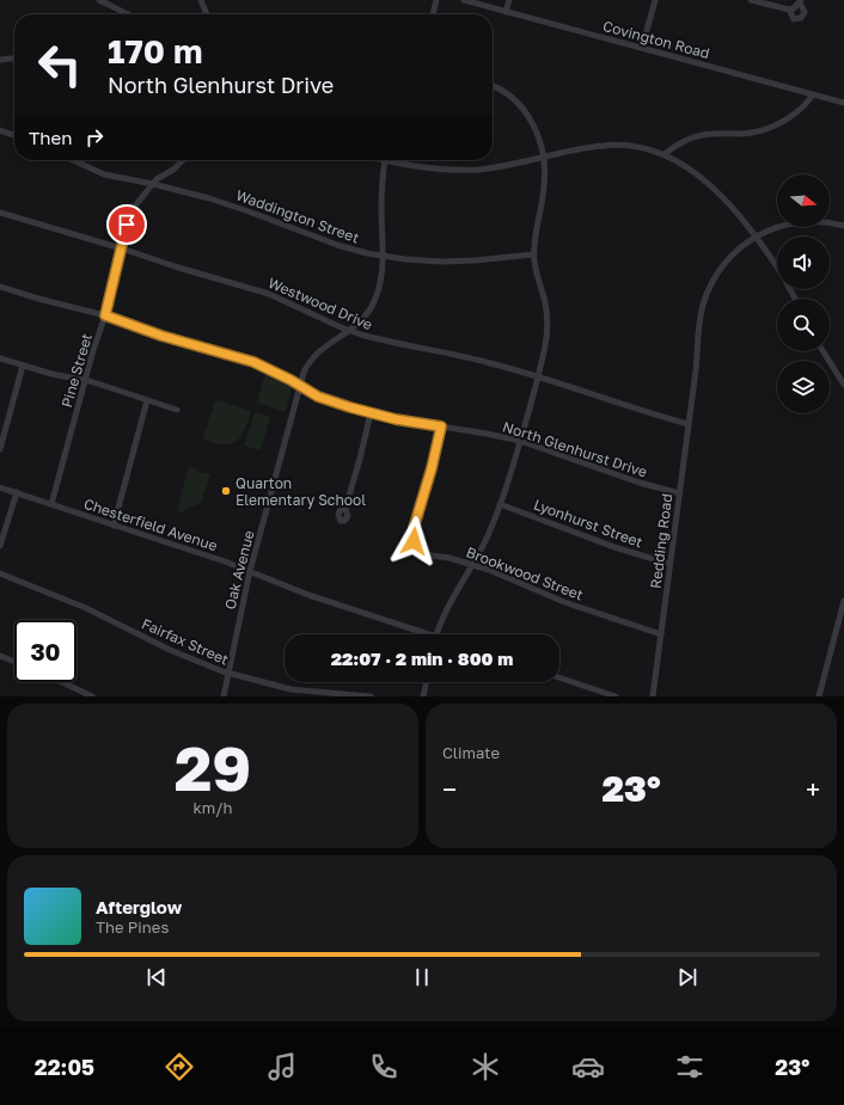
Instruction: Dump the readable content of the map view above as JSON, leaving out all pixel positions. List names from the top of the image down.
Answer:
{
  "streets": {
    "street": [
      "Covington Road",
      "Waddington Street",
      "Westwood Drive",
      "Pine Street",
      "North Glenhurst Drive",
      "Lyonhurst Street",
      "Chesterfield Avenue",
      "Redding Road",
      "Oak Avenue",
      "Brookwood Street",
      "Fairfax Street"
    ]
  },
  "crossings": [
    ["Waddington Street", "Pine Street"],
    ["Waddington Street", "Oak Avenue"],
    ["Westwood Drive", "Pine Street"],
    ["Westwood Drive", "Redding Road"],
    ["Westwood Drive", "Oak Avenue"],
    ["Pine Street", "North Glenhurst Drive"],
    ["Pine Street", "Chesterfield Avenue"],
    ["North Glenhurst Drive", "Redding Road"],
    ["North Glenhurst Drive", "Oak Avenue"],
    ["North Glenhurst Drive", "Brookwood Street"],
    ["Lyonhurst Street", "Redding Road"],
    ["Chesterfield Avenue", "Oak Avenue"],
    ["Redding Road", "Brookwood Street"],
    ["Oak Avenue", "Fairfax Street"]
  ],
  "places": ["Quarton Elementary School"],
  "north": "right",
  "page": {
    "turn": ["170 m", "North Glenhurst Drive"],
    "then": "Then",
    "limit": "30",
    "trip": "22:07 · 2 min · 800 m",
    "tile": [
      ["29", "km/h"],
      "Climate"
    ],
    "heat": ["−", "23°", "+"],
    "song": ["Afterglow", "The Pines"],
    "tabs": ["22:05", "23°"]
  }
}
